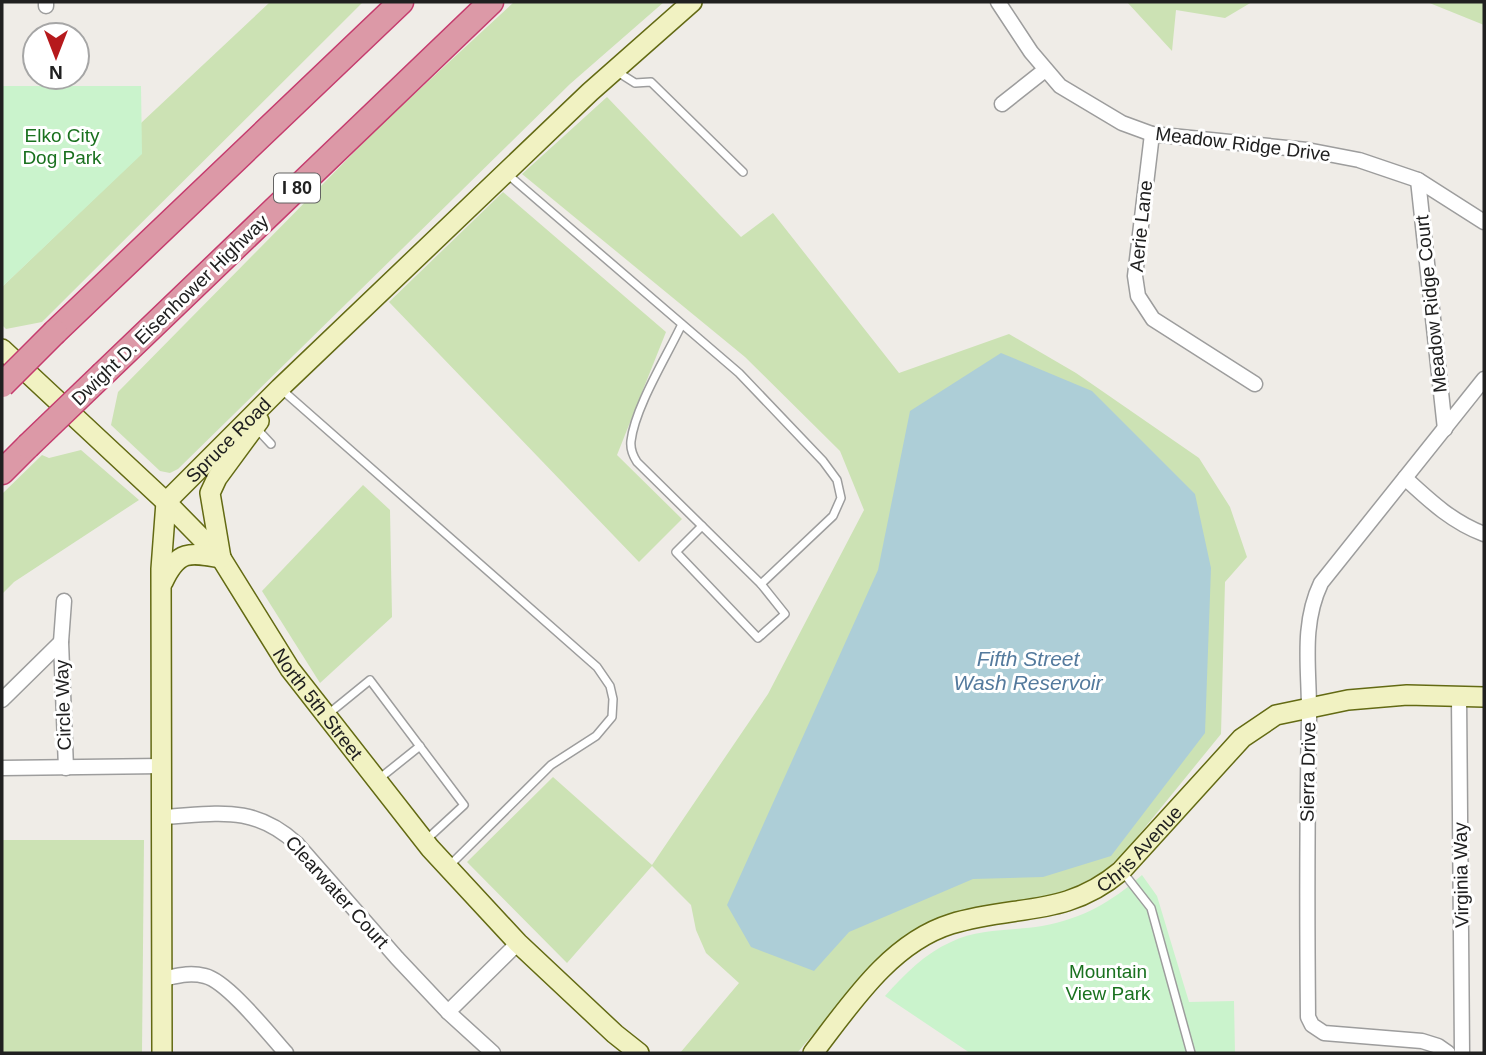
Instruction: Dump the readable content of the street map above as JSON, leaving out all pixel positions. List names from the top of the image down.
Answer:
{
  "streets": {
    "highway": ["I 80", "Dwight D. Eisenhower Highway"],
    "street": [
      "Meadow Ridge Drive",
      "Aerie Lane",
      "Meadow Ridge Court",
      "Spruce Road",
      "North 5th Street",
      "Circle Way",
      "Sierra Drive",
      "Chris Avenue",
      "Virginia Way",
      "Clearwater Court"
    ]
  },
  "crossings": [
    ["Meadow Ridge Drive", "Aerie Lane"],
    ["Meadow Ridge Drive", "Meadow Ridge Court"],
    ["Meadow Ridge Court", "Sierra Drive"],
    ["Spruce Road", "North 5th Street"],
    ["Sierra Drive", "Chris Avenue"],
    ["Chris Avenue", "Virginia Way"]
  ],
  "water": ["Fifth Street Wash Reservoir"],
  "parks": ["Elko City Dog Park", "Mountain View Park"],
  "north": "bottom"
}
